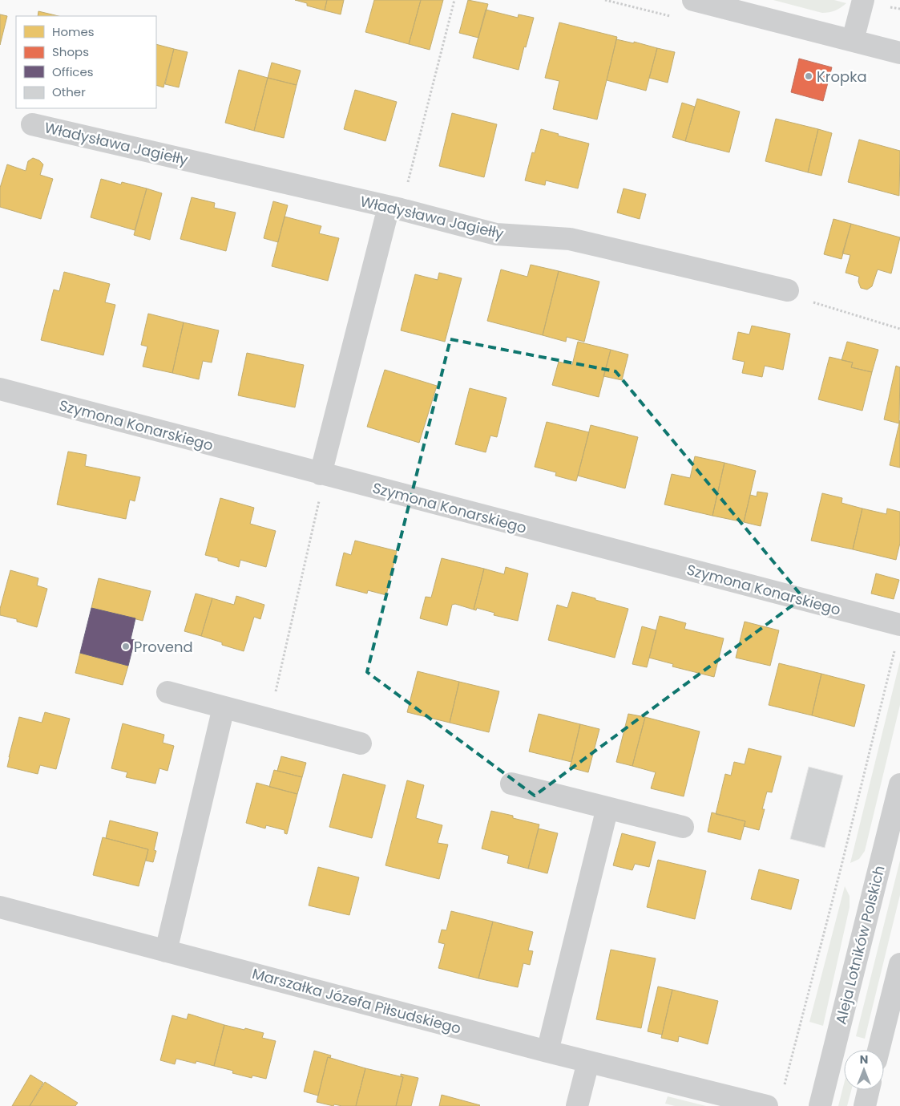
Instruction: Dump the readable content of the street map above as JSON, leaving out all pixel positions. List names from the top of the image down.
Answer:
{
  "streets": {
    "street": [
      "Władysława Jagiełły",
      "Szymona Konarskiego",
      "Aleja Lotników Polskich",
      "Marszałka Józefa Piłsudskiego"
    ]
  },
  "places": ["Kropka", "Provend"],
  "legend": [
    "Homes",
    "Shops",
    "Offices",
    "Other"
  ],
  "north": "top"
}
